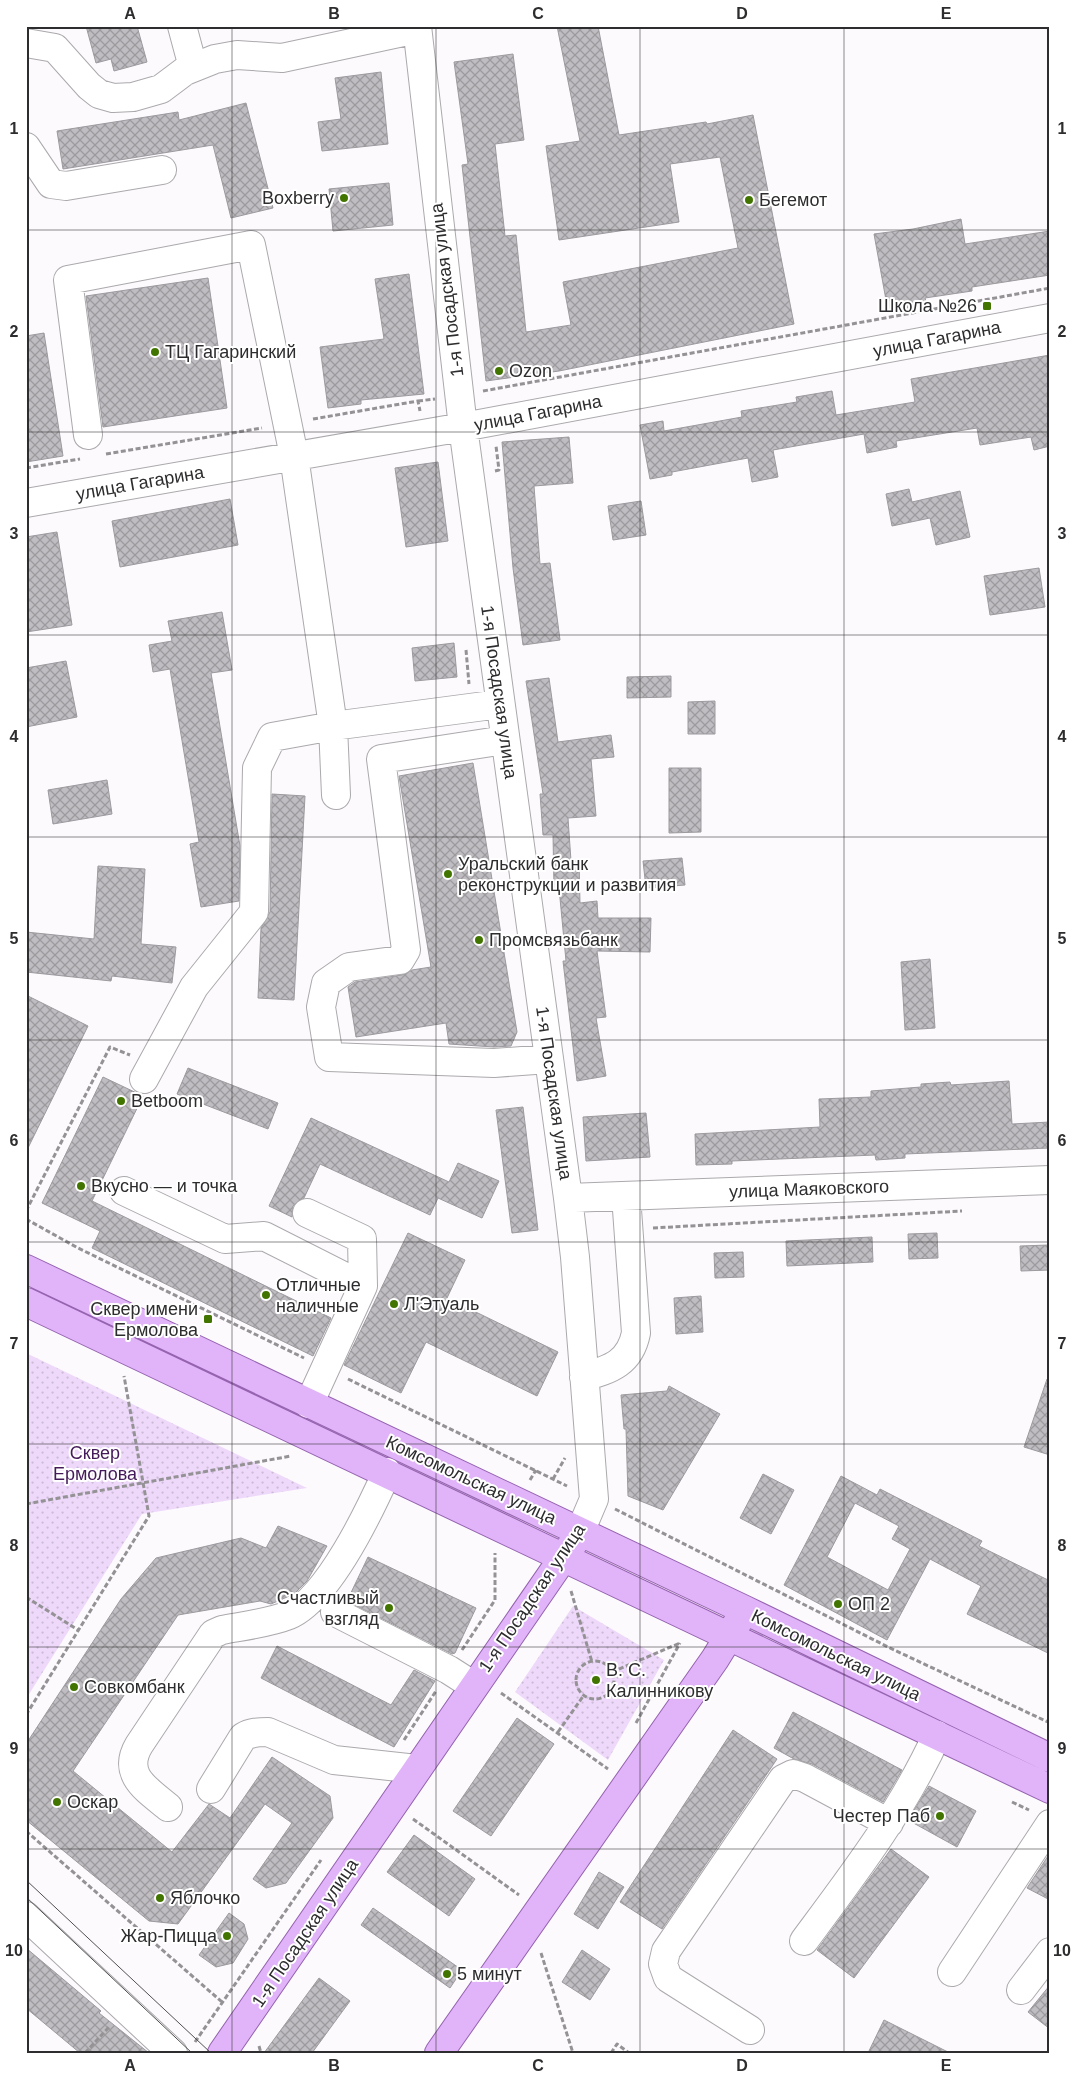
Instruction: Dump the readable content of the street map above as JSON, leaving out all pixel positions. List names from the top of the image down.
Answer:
{
  "streets": {
    "main road": ["1-я Посадская улица", "Комсомольская улица"],
    "street": ["улица Гагарина", "улица Маяковского"]
  },
  "crossings": [
    ["1-я Посадская улица", "улица Гагарина"],
    ["1-я Посадская улица", "улица Маяковского"],
    ["1-я Посадская улица", "Комсомольская улица"]
  ],
  "parks": ["Сквер Ермолова"],
  "places": {
    "other": [
      "Boxberry",
      "Бегемот",
      "ТЦ Гагаринский",
      "Ozon",
      "Уральский банк реконструкции и развития",
      "Промсвязьбанк",
      "Betboom",
      "Вкусно — и точка",
      "Отличные наличные",
      "Л'Этуаль",
      "ОП 2",
      "Счастливый взгляд",
      "В. С. Калинникову",
      "Совкомбанк",
      "Оскар",
      "Честер Паб",
      "Яблочко",
      "Жар-Пицца",
      "5 минут"
    ],
    "transit": ["Школа №26", "Сквер имени Ермолова"]
  },
  "grid": {
    "columns": [
      "A",
      "B",
      "C",
      "D",
      "E"
    ],
    "rows": [
      "1",
      "2",
      "3",
      "4",
      "5",
      "6",
      "7",
      "8",
      "9",
      "10"
    ]
  }
}
